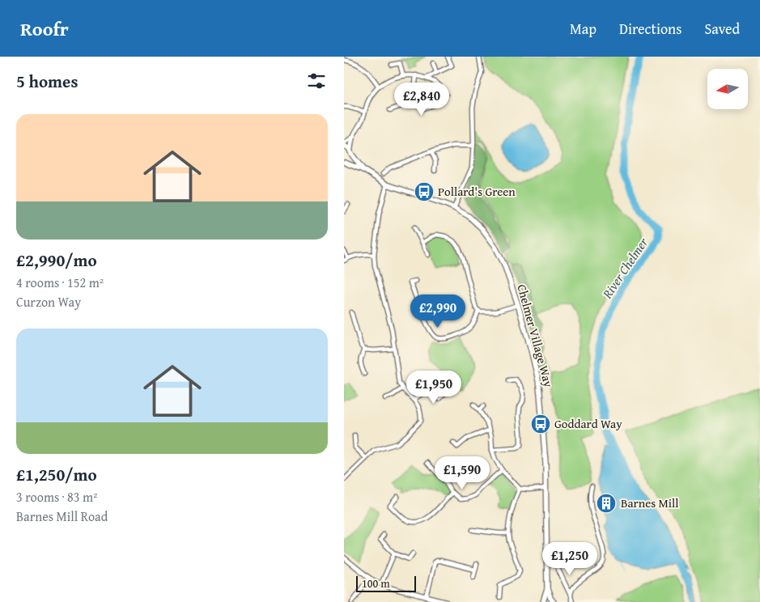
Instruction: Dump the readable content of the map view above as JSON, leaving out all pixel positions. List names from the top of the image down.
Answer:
{
  "streets": {
    "street": ["Chelmer Village Way"]
  },
  "water": ["River Chelmer"],
  "places": {
    "bus stop": ["Pollard's Green", "Goddard Way"],
    "building": ["Barnes Mill"]
  },
  "scale_bar": "100 m",
  "north": "left",
  "page": {
    "header": "Roofr",
    "nav": ["Map", "Directions", "Saved"],
    "heading": "5 homes",
    "price": [
      "£2,840",
      "£2,990",
      "£1,950",
      "£1,590",
      "£1,250"
    ],
    "list": [
      {
        "name": "£2,990/mo",
        "note": "4 rooms · 152 m² · Curzon Way"
      },
      {
        "name": "£1,250/mo",
        "note": "3 rooms · 83 m² · Barnes Mill Road"
      }
    ],
    "scale": "100 m"
  }
}
